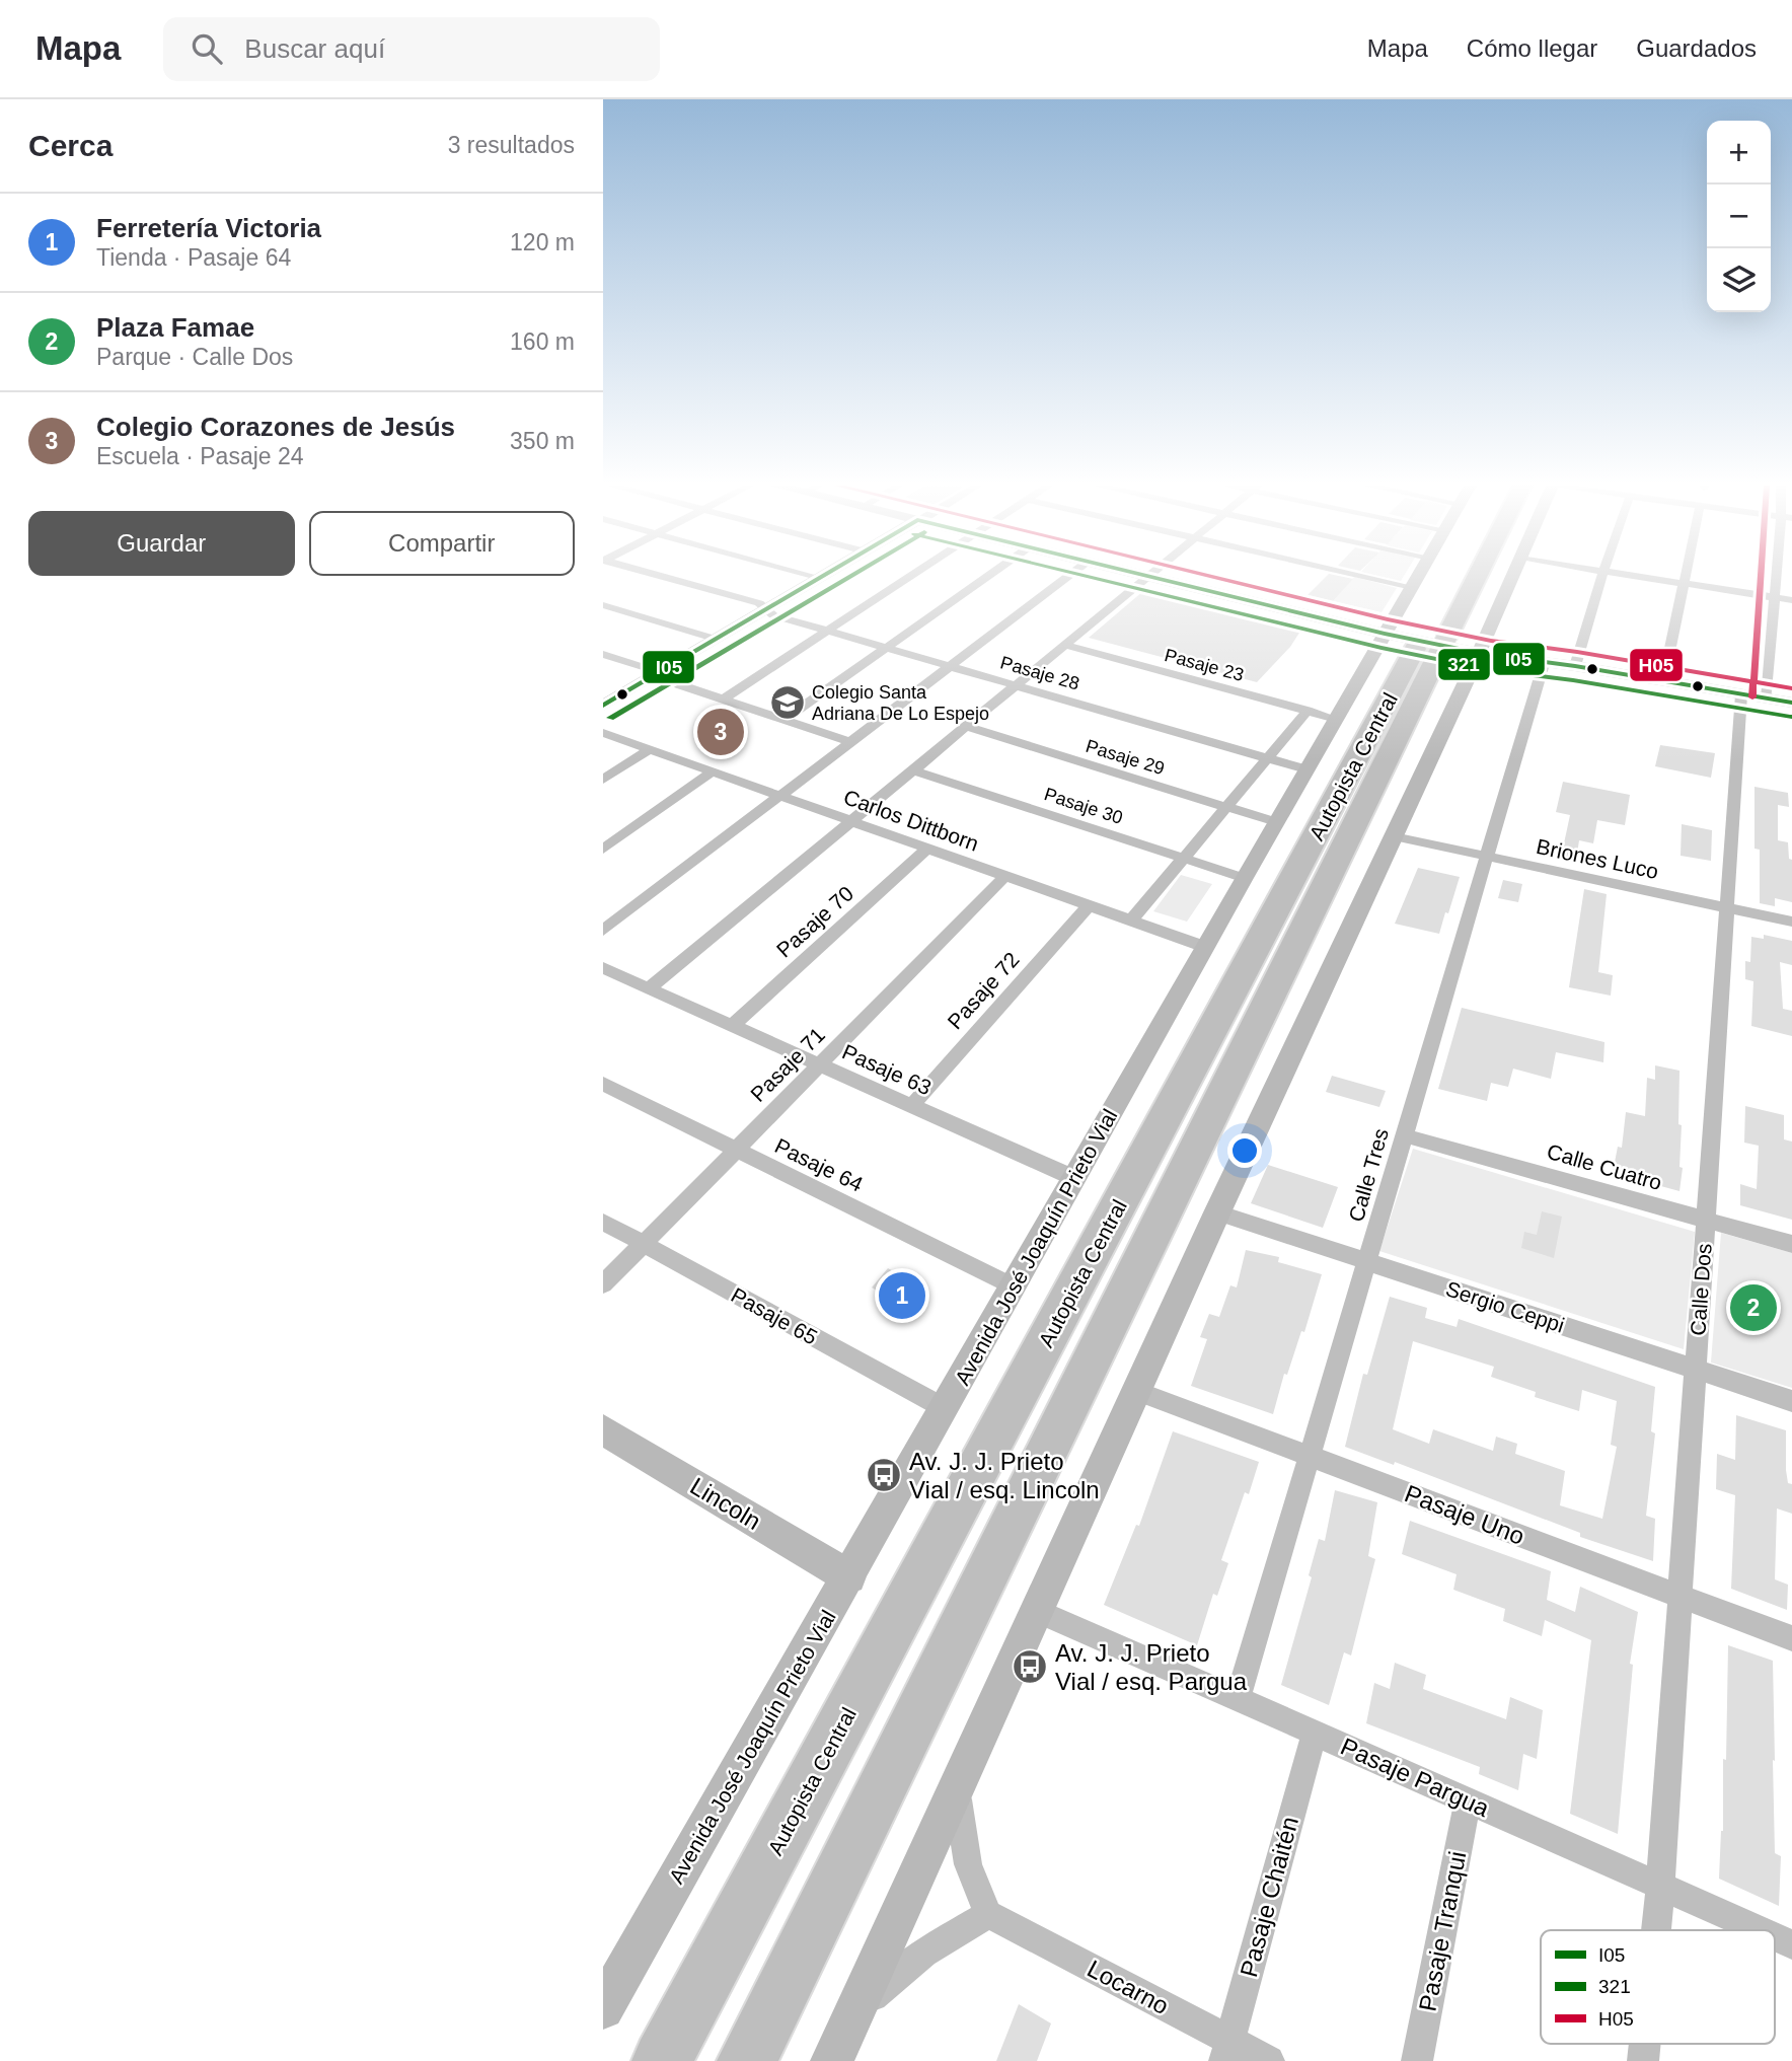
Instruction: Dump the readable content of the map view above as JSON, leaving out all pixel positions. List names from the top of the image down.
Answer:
{
  "streets": {
    "highway": ["Autopista Central"],
    "main road": ["Avenida José Joaquín Prieto Vial", "Lincoln"],
    "street": [
      "Pasaje 23",
      "Pasaje 28",
      "Pasaje 29",
      "Pasaje 30",
      "Carlos Dittborn",
      "Briones Luco",
      "Pasaje 70",
      "Pasaje 72",
      "Pasaje 71",
      "Pasaje 63",
      "Pasaje 64",
      "Calle Cuatro",
      "Calle Tres",
      "Calle Dos",
      "Sergio Ceppi",
      "Pasaje 65",
      "Pasaje Uno",
      "Pasaje Pargua",
      "Pasaje Chaitén",
      "Pasaje Tranqui",
      "Locarno"
    ]
  },
  "crossings": [
    ["Pasaje 23", "Avenida José Joaquín Prieto Vial"],
    ["Pasaje 28", "Avenida José Joaquín Prieto Vial"],
    ["Pasaje 29", "Avenida José Joaquín Prieto Vial"],
    ["Pasaje 30", "Avenida José Joaquín Prieto Vial"],
    ["Carlos Dittborn", "Pasaje 70"],
    ["Carlos Dittborn", "Pasaje 72"],
    ["Carlos Dittborn", "Pasaje 71"],
    ["Carlos Dittborn", "Avenida José Joaquín Prieto Vial"],
    ["Briones Luco", "Calle Tres"],
    ["Briones Luco", "Calle Dos"],
    ["Pasaje 70", "Pasaje 63"],
    ["Pasaje 72", "Pasaje 63"],
    ["Pasaje 71", "Pasaje 63"],
    ["Pasaje 71", "Pasaje 64"],
    ["Pasaje 71", "Pasaje 65"],
    ["Pasaje 63", "Avenida José Joaquín Prieto Vial"],
    ["Pasaje 64", "Avenida José Joaquín Prieto Vial"],
    ["Calle Cuatro", "Calle Tres"],
    ["Calle Cuatro", "Calle Dos"],
    ["Calle Tres", "Sergio Ceppi"],
    ["Calle Tres", "Pasaje Uno"],
    ["Calle Tres", "Pasaje Pargua"],
    ["Avenida José Joaquín Prieto Vial", "Pasaje 65"],
    ["Avenida José Joaquín Prieto Vial", "Lincoln"],
    ["Calle Dos", "Sergio Ceppi"],
    ["Calle Dos", "Pasaje Uno"],
    ["Calle Dos", "Pasaje Pargua"],
    ["Pasaje Pargua", "Pasaje Chaitén"],
    ["Pasaje Pargua", "Pasaje Tranqui"],
    ["Pasaje Chaitén", "Locarno"]
  ],
  "places": {
    "school or university": ["Colegio Santa Adriana De Lo Espejo"],
    "bus stop": ["Av. J. J. Prieto Vial / esq. Lincoln", "Av. J. J. Prieto Vial / esq. Pargua"]
  },
  "lines": ["transit line I05", "transit line 321", "transit line H05"],
  "legend": ["I05", "321", "H05"],
  "page": {
    "header": "Mapa",
    "search": "Buscar aquí",
    "nav": ["Mapa", "Cómo llegar", "Guardados"],
    "heading": ["Cerca", "3 resultados"],
    "map_buttons": ["+", "−"],
    "list": [
      {
        "mark": "1",
        "name": "Ferretería Victoria",
        "note": "Tienda · Pasaje 64",
        "value": "120 m"
      },
      {
        "mark": "2",
        "name": "Plaza Famae",
        "note": "Parque · Calle Dos",
        "value": "160 m"
      },
      {
        "mark": "3",
        "name": "Colegio Corazones de Jesús",
        "note": "Escuela · Pasaje 24",
        "value": "350 m"
      }
    ],
    "buttons": ["Guardar", "Compartir"],
    "pins": ["3", "1", "2"]
  }
}
